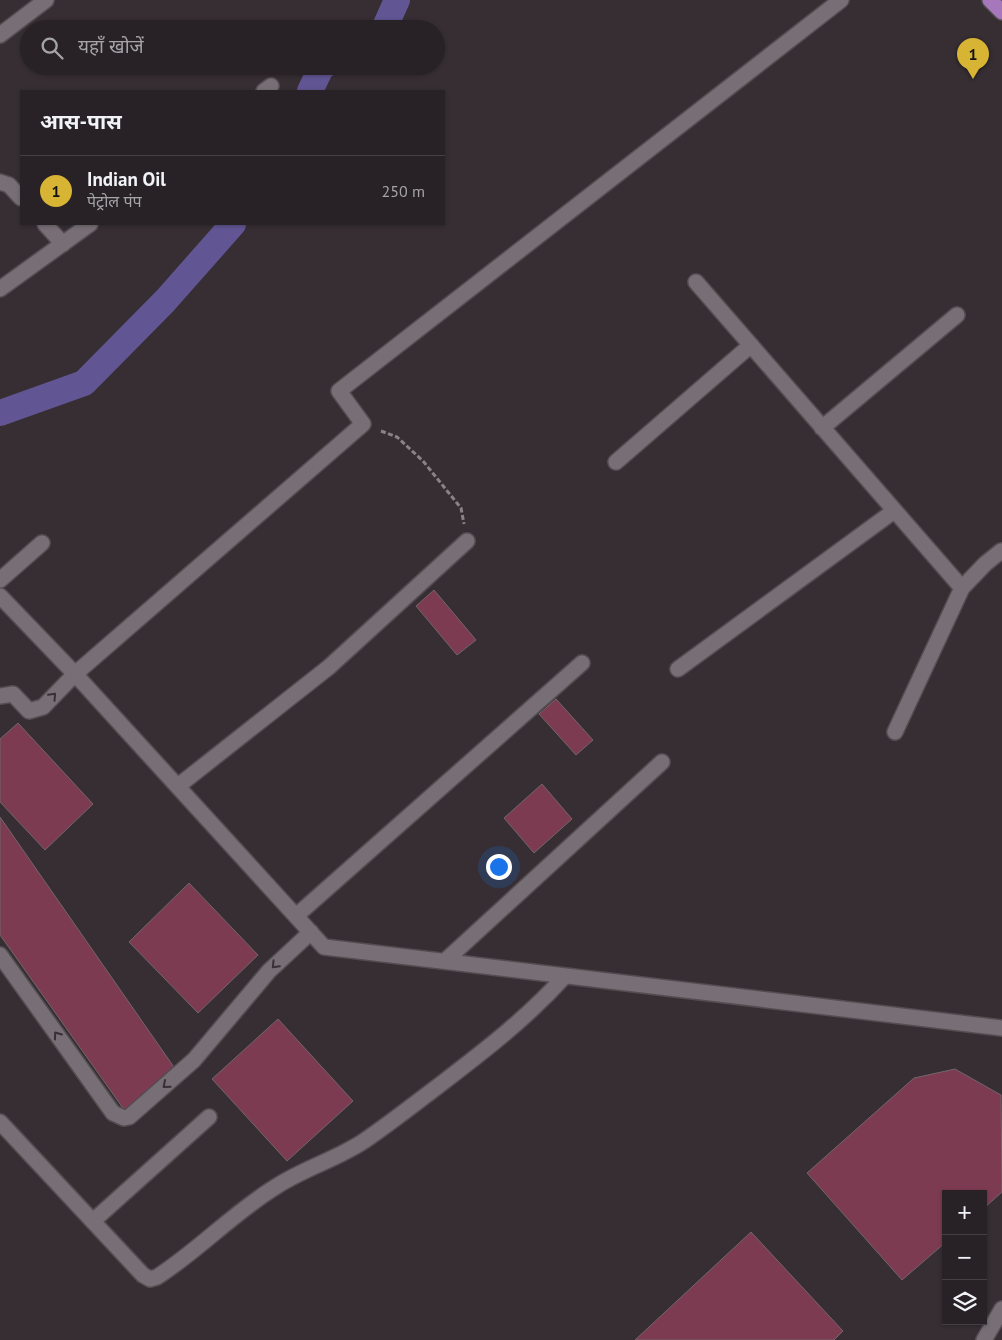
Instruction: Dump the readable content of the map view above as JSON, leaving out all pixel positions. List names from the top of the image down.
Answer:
{
  "page": {
    "search": "यहाँ खोजें",
    "pins": "1",
    "heading": "आस-पास",
    "list": [
      {
        "mark": "1",
        "name": "Indian Oil",
        "note": "पेट्रोल पंप",
        "value": "250 m"
      }
    ],
    "map_buttons": ["+", "−"]
  }
}
